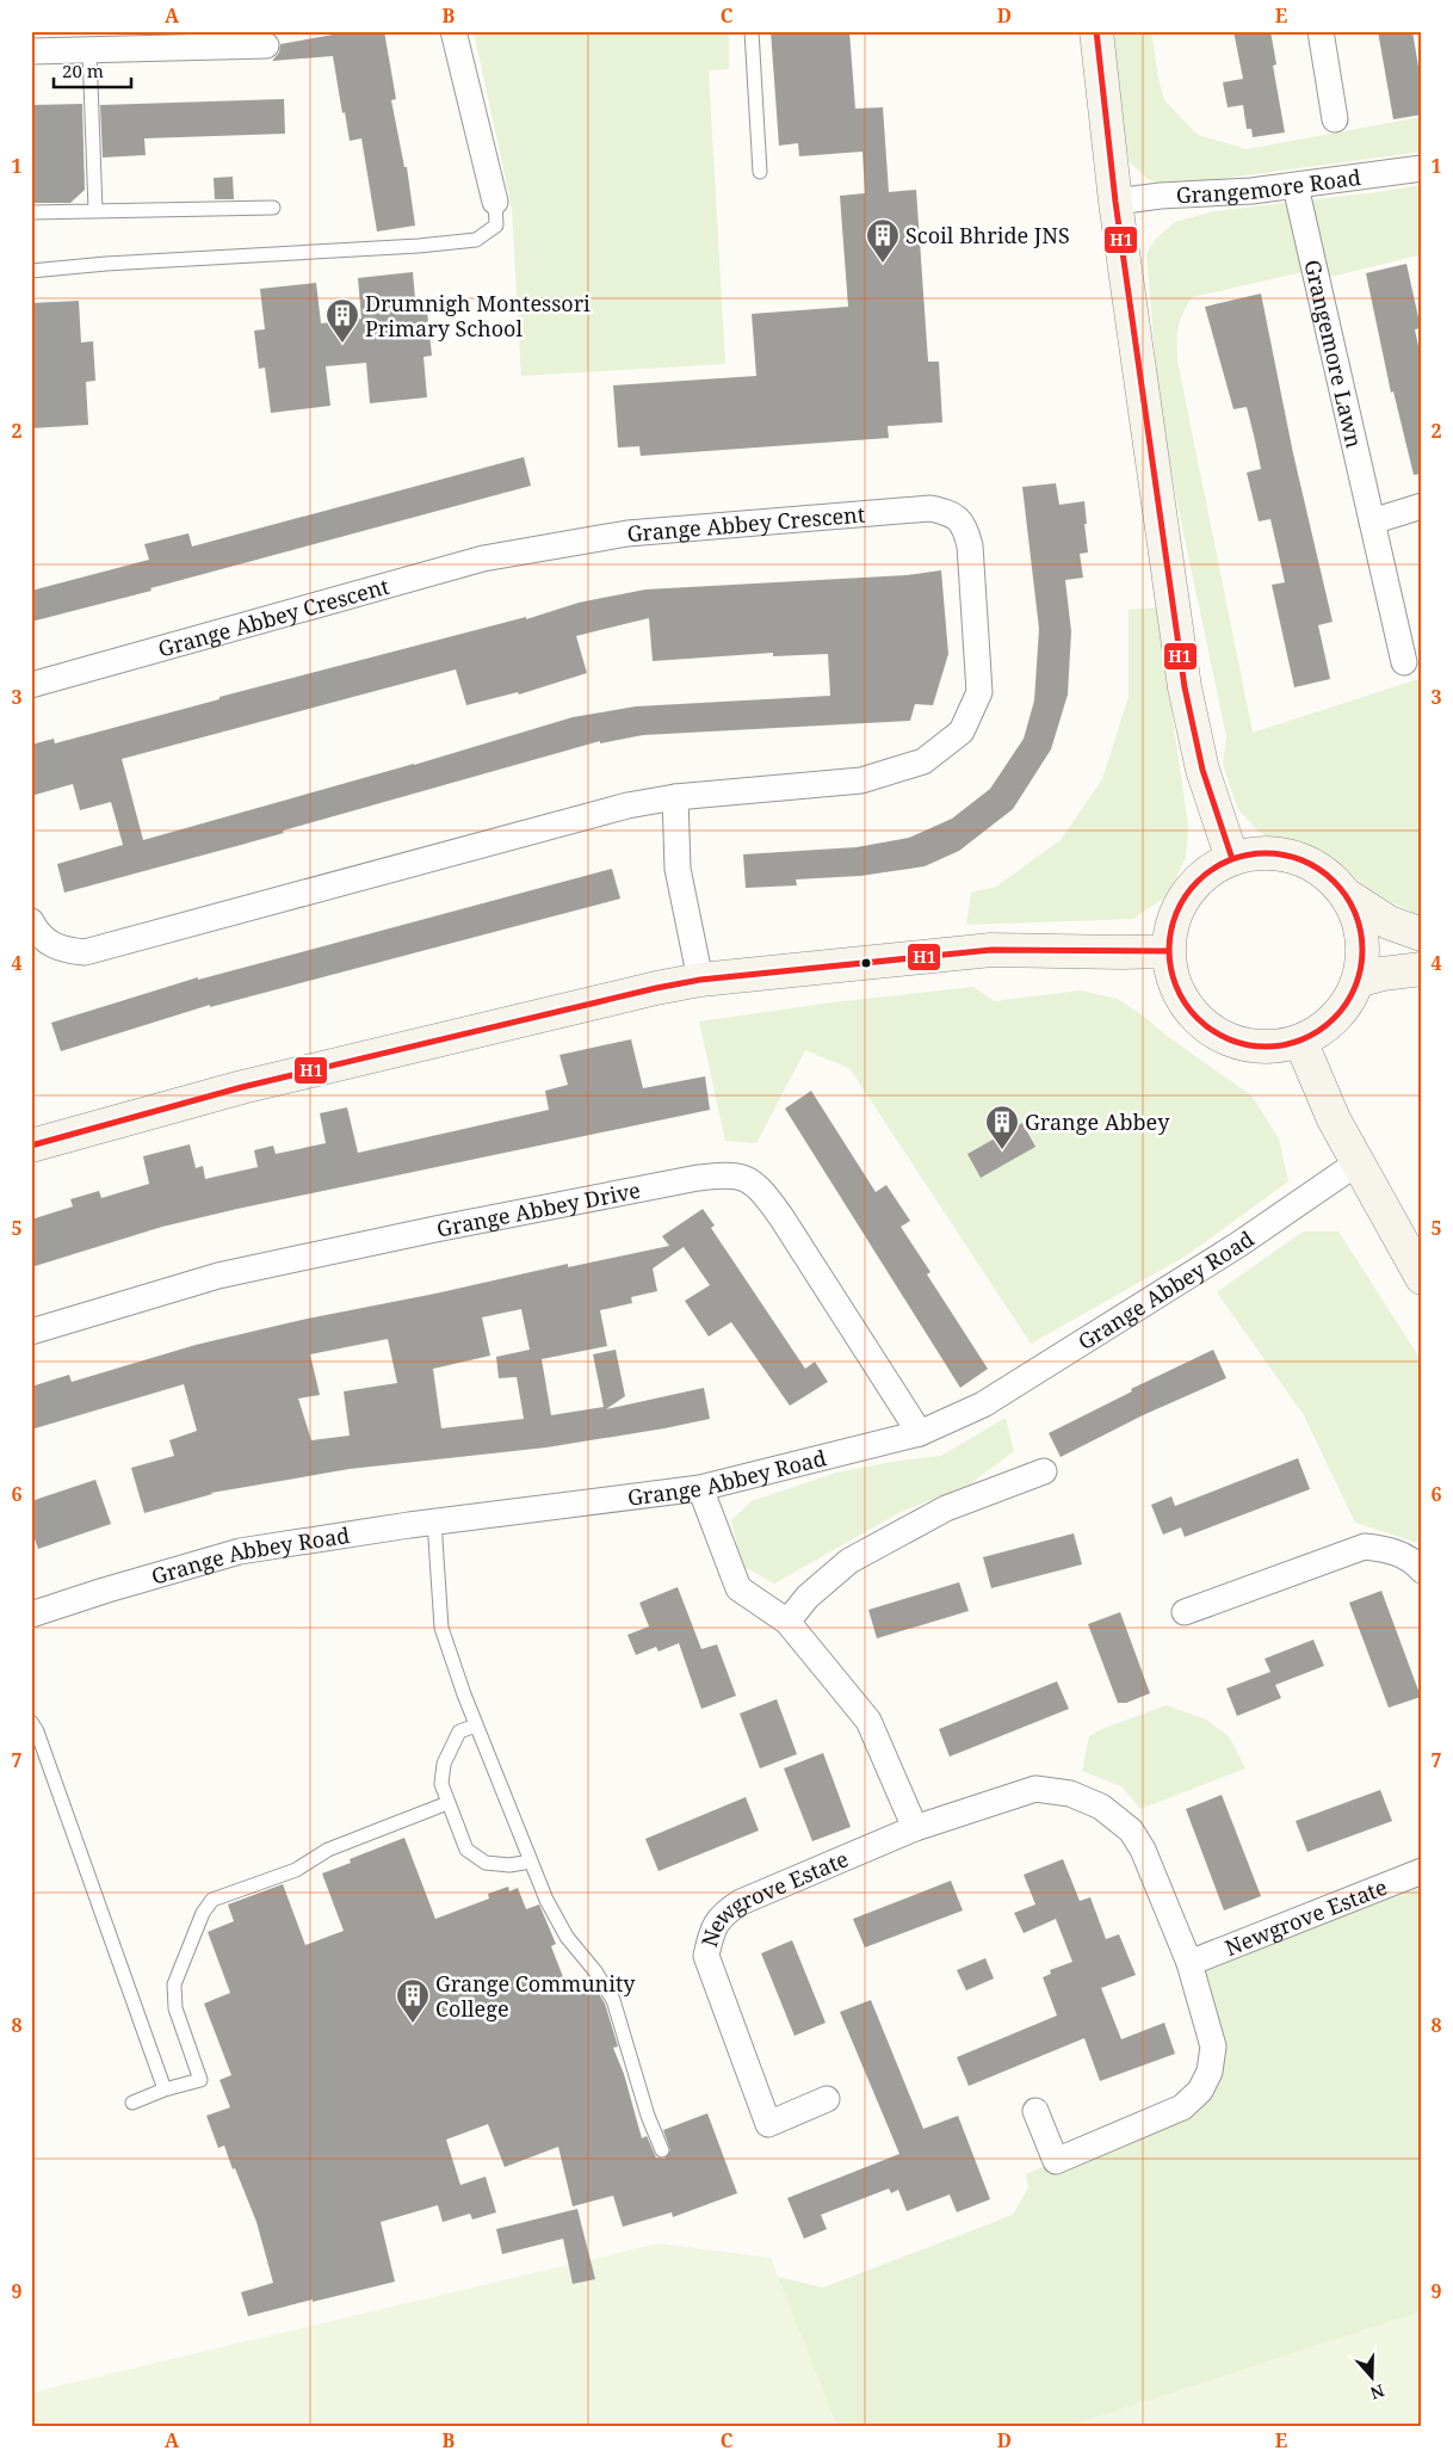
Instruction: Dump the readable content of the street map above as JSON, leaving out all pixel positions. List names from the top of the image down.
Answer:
{
  "streets": {
    "street": [
      "Grangemore Road",
      "Grangemore Lawn",
      "Grange Abbey Crescent",
      "Grange Abbey Drive",
      "Grange Abbey Road",
      "Newgrove Estate"
    ]
  },
  "crossings": [
    ["Grangemore Road", "Grangemore Lawn"],
    ["Grange Abbey Drive", "Grange Abbey Road"]
  ],
  "places": {
    "building": [
      "Scoil Bhride JNS",
      "Drumnigh Montessori Primary School",
      "Grange Abbey",
      "Grange Community College"
    ]
  },
  "lines": ["transit line H1"],
  "scale_bar": "20 m",
  "north": "bottom",
  "grid": {
    "columns": [
      "A",
      "B",
      "C",
      "D",
      "E"
    ],
    "rows": [
      "1",
      "2",
      "3",
      "4",
      "5",
      "6",
      "7",
      "8",
      "9"
    ]
  }
}
